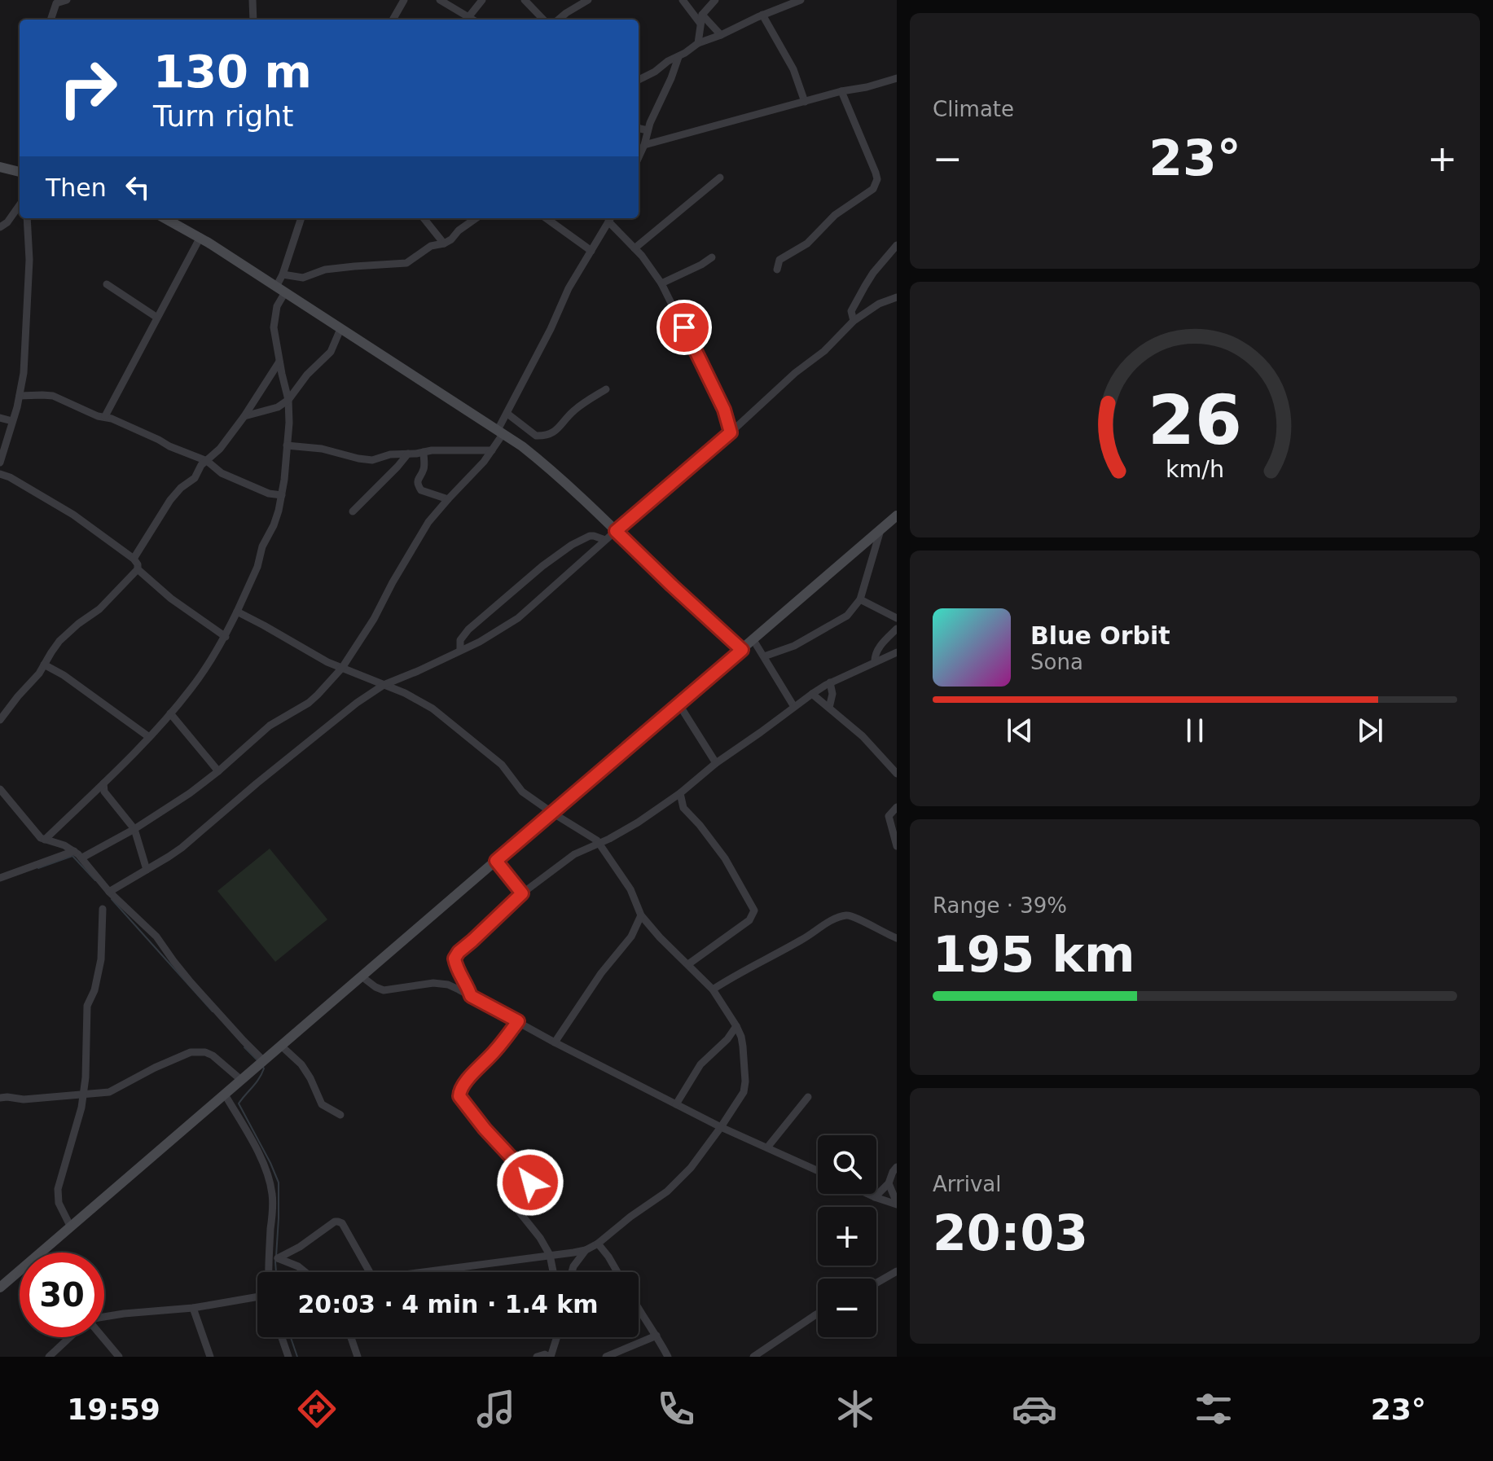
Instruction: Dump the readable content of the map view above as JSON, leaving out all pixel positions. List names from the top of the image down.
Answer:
{
  "page": {
    "tile": [
      "Climate",
      ["Range · 39%", "195 km"],
      ["Arrival", "20:03"]
    ],
    "turn": ["130 m", "Turn right"],
    "heat": ["−", "23°", "+"],
    "then": "Then",
    "song": ["Blue Orbit", "Sona"],
    "map_buttons": ["+", "−"],
    "limit": "30",
    "trip": "20:03 · 4 min · 1.4 km",
    "tabs": ["19:59", "23°"],
    "gauge": ["26", "km/h"]
  }
}
